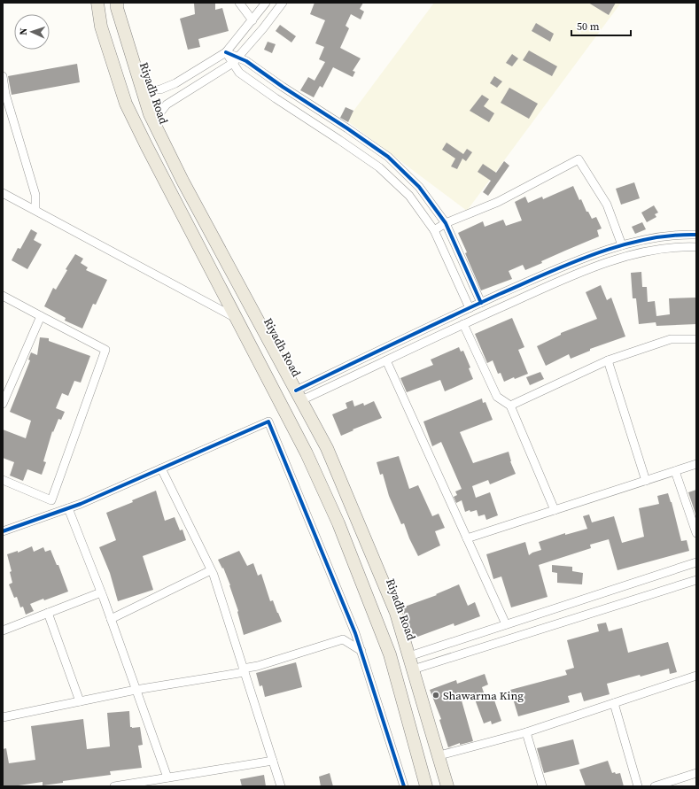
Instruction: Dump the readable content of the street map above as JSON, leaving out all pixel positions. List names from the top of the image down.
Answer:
{
  "streets": {
    "main road": ["Riyadh Road"]
  },
  "places": ["Shawarma King"],
  "scale_bar": "50 m",
  "north": "left"
}
